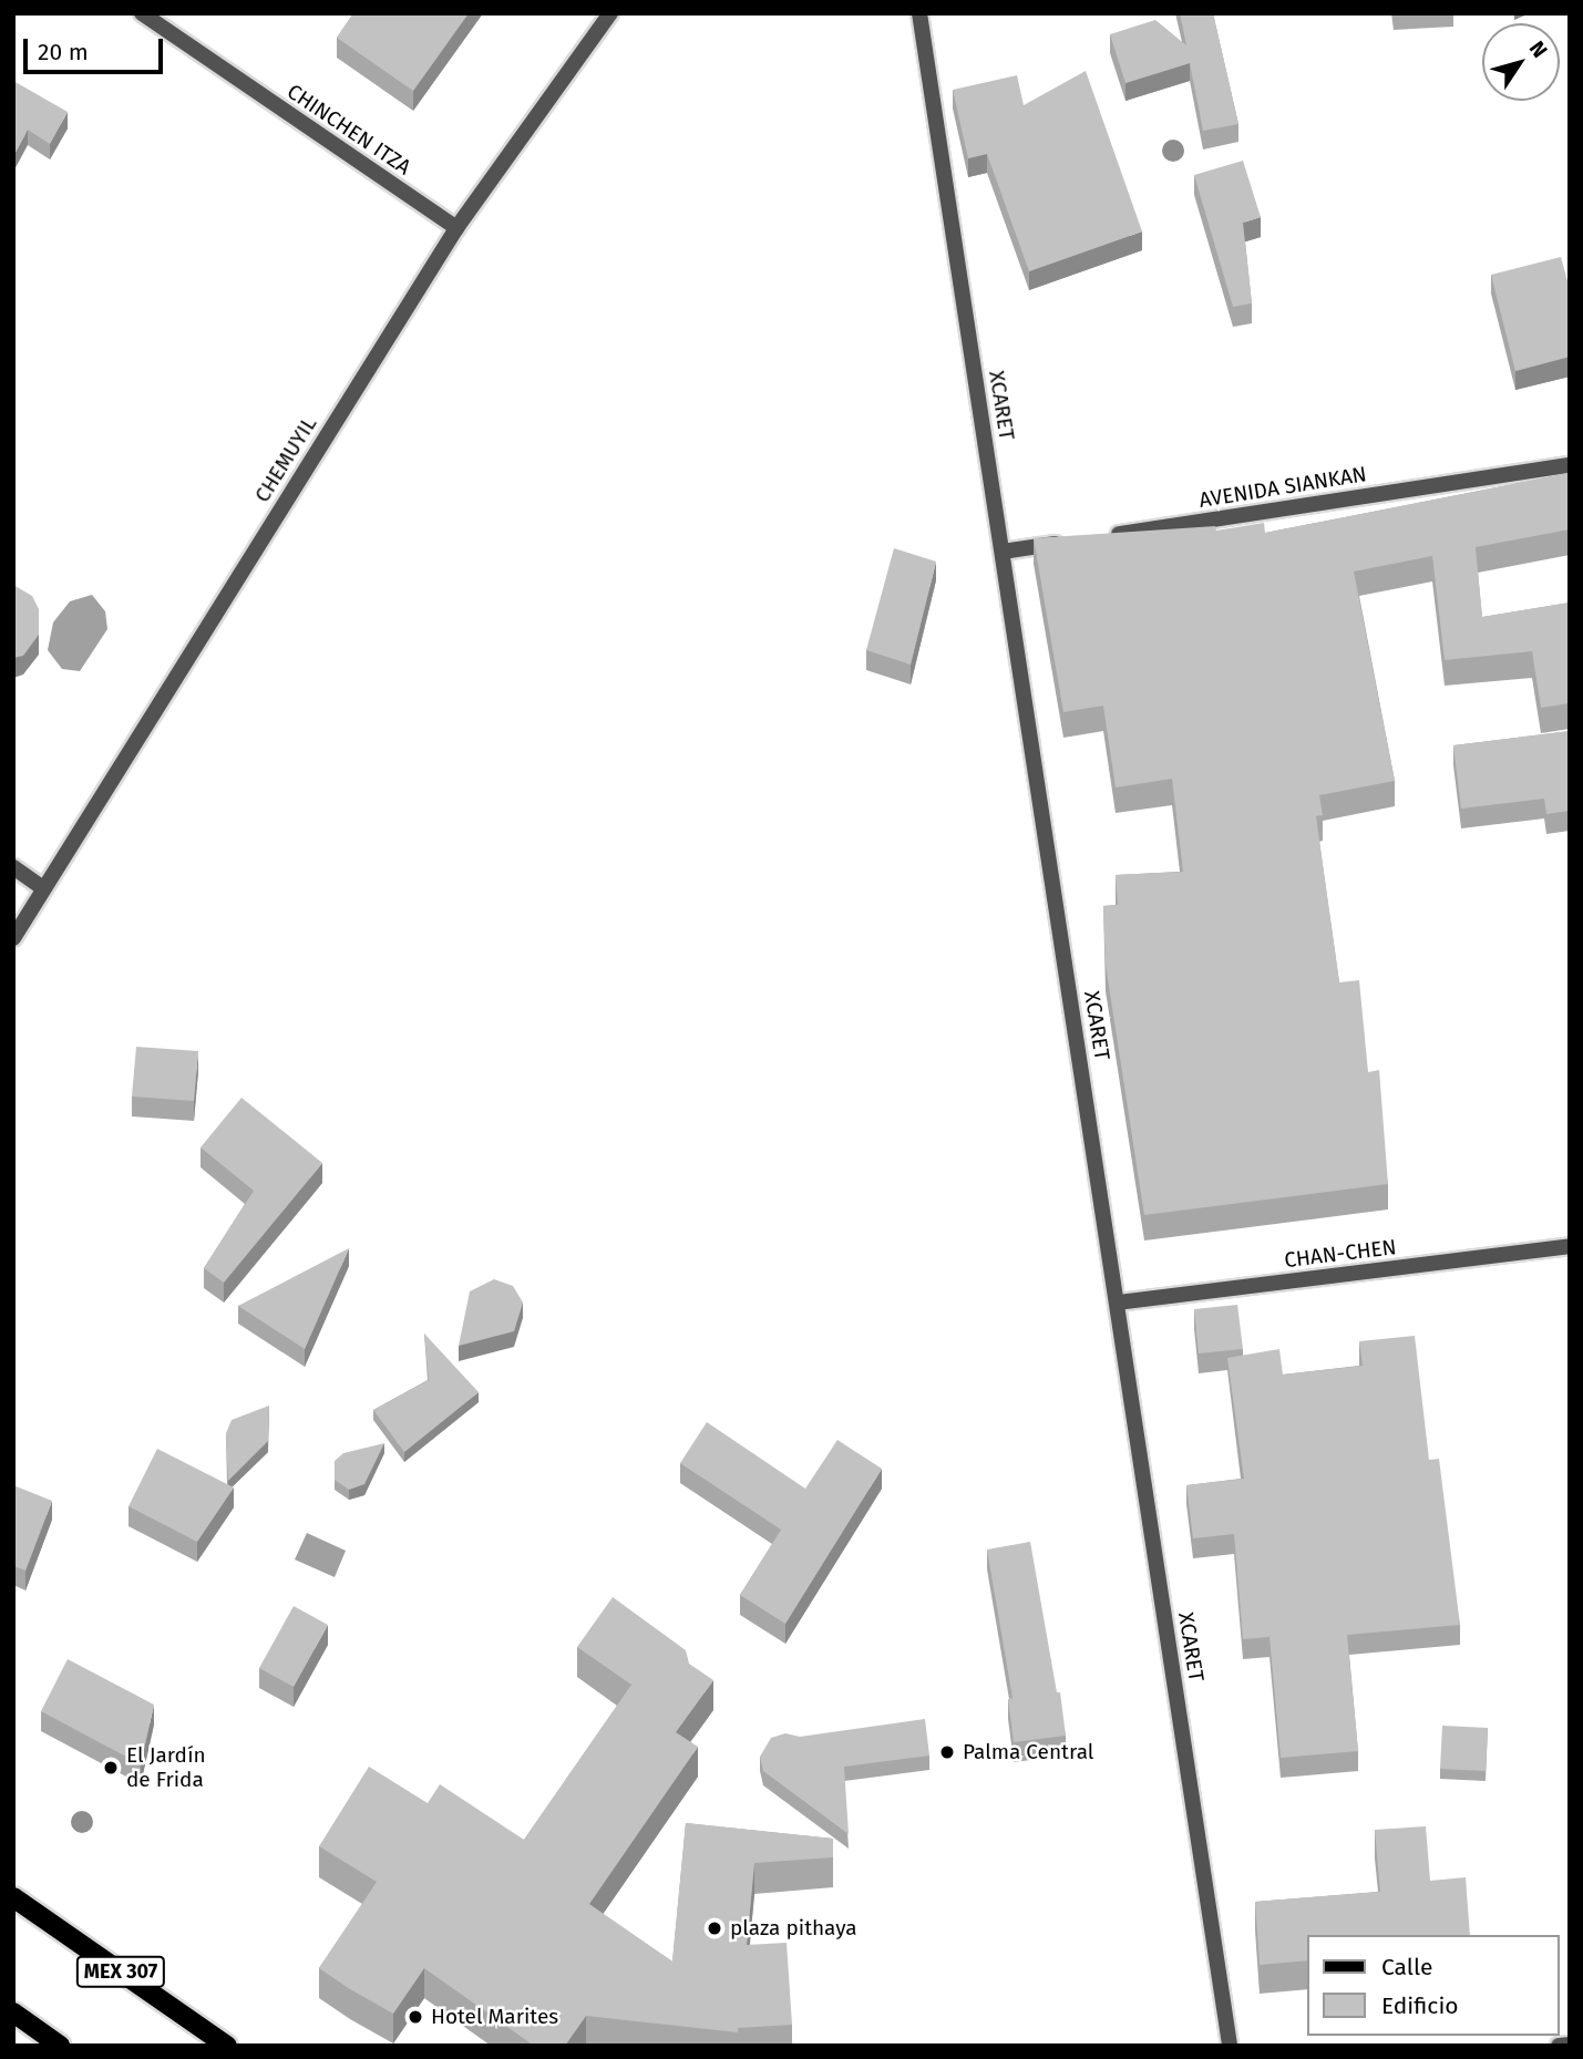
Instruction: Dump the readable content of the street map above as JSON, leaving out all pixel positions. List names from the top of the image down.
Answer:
{
  "streets": {
    "main road": ["MEX 307"],
    "street": [
      "CHINCHEN ITZA",
      "XCARET",
      "CHEMUYIL",
      "AVENIDA SIANKAN",
      "CHAN-CHEN"
    ]
  },
  "crossings": [
    ["CHINCHEN ITZA", "CHEMUYIL"],
    ["XCARET", "CHAN-CHEN"]
  ],
  "places": [
    "Palma Central",
    "El Jardín de Frida",
    "plaza pithaya",
    "Hotel Marites"
  ],
  "legend": ["Calle", "Edificio"],
  "scale_bar": "20 m",
  "north": "top right"
}
